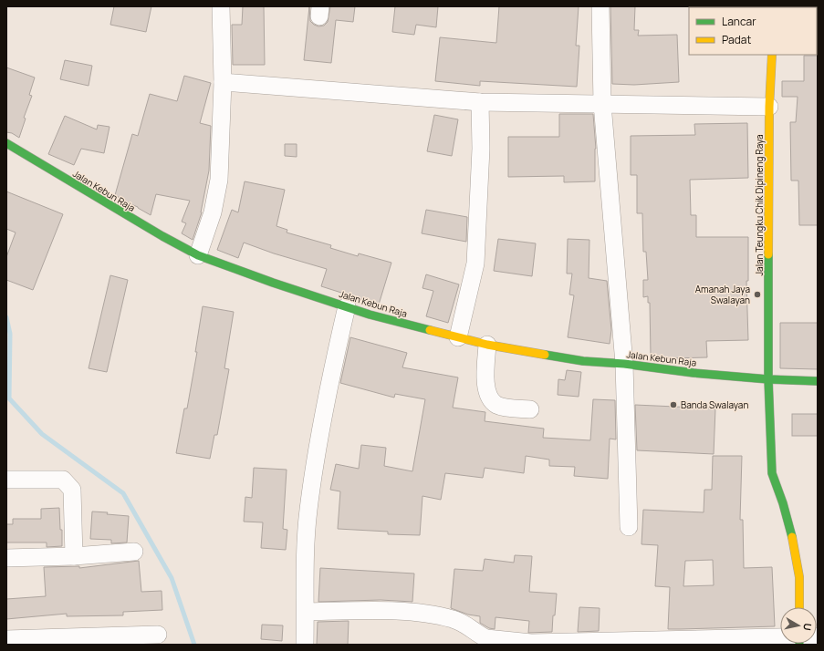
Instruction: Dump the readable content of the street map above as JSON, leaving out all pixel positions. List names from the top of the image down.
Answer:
{
  "streets": {
    "street": ["Jalan Kebun Raja", "Jalan Teungku Chik Dipineng Raya"]
  },
  "crossings": [
    ["Jalan Kebun Raja", "Jalan Teungku Chik Dipineng Raya"]
  ],
  "places": ["Amanah Jaya Swalayan", "Banda Swalayan"],
  "legend": ["Lancar", "Padat"],
  "north": "right"
}
